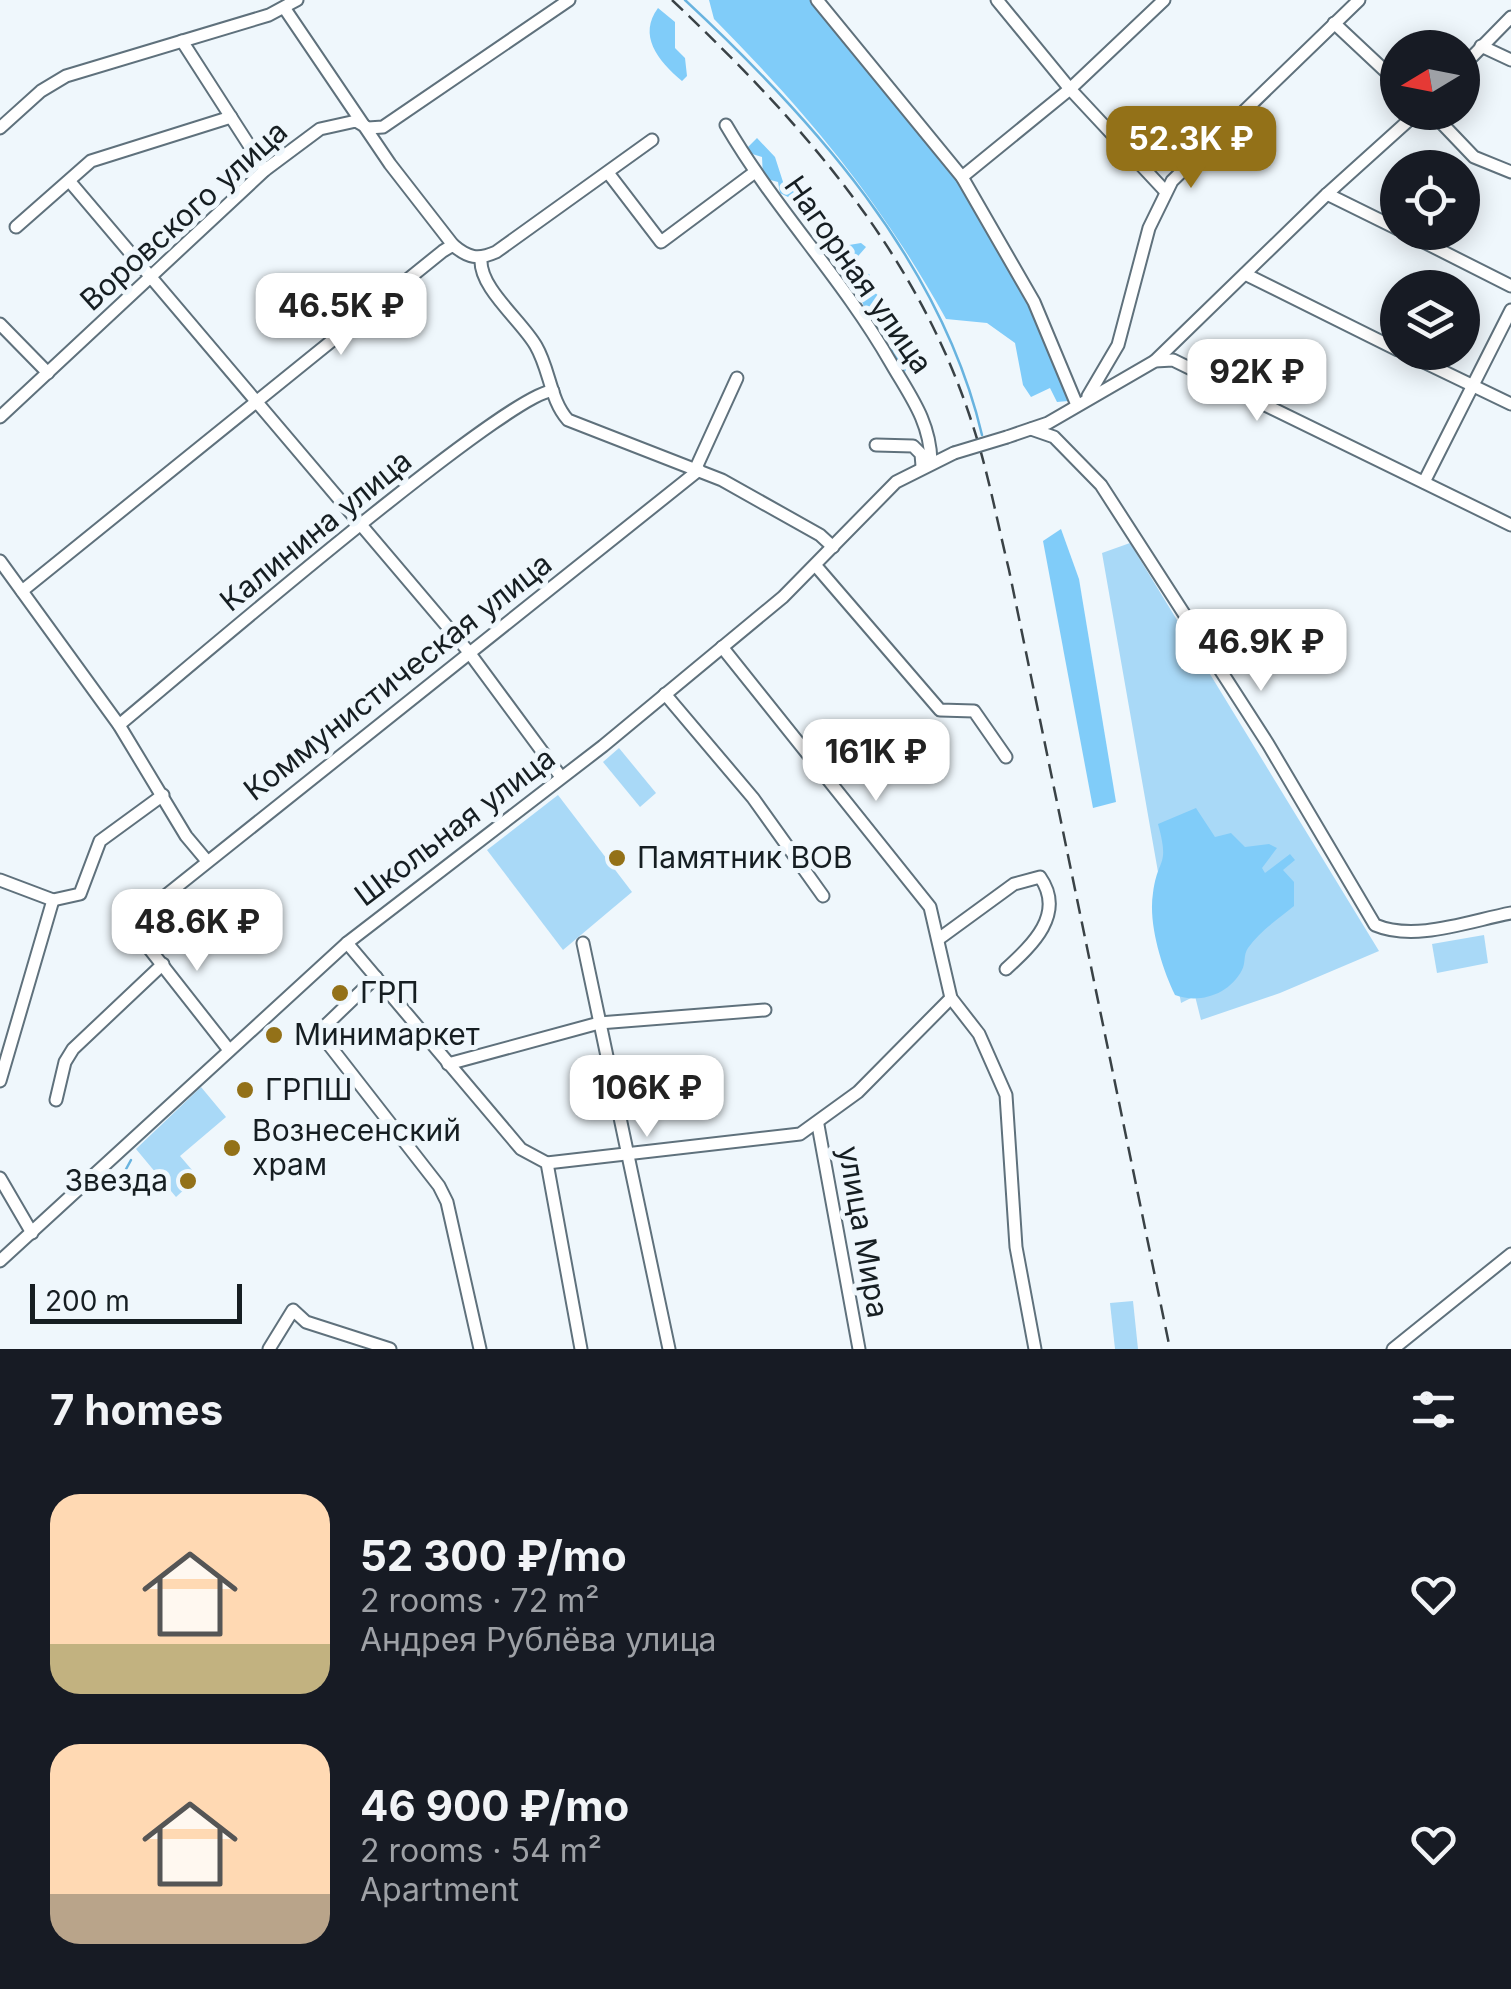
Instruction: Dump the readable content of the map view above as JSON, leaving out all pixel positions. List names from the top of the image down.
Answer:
{
  "streets": {
    "street": [
      "Воровского улица",
      "Нагорная улица",
      "Калинина улица",
      "Коммунистическая улица",
      "Школьная улица",
      "улица Мира"
    ]
  },
  "crossings": [
    ["Нагорная улица", "Школьная улица"]
  ],
  "places": [
    "Памятник ВОВ",
    "ГРП",
    "Минимаркет",
    "ГРПШ",
    "Вознесенский храм",
    "Звезда"
  ],
  "scale_bar": "200 m",
  "north": "left",
  "page": {
    "price": [
      "52.3K ₽",
      "46.5K ₽",
      "92K ₽",
      "46.9K ₽",
      "161K ₽",
      "48.6K ₽",
      "106K ₽"
    ],
    "scale": "200 m",
    "heading": "7 homes",
    "list": [
      {
        "name": "52 300 ₽/mo",
        "note": "2 rooms · 72 m² · Андрея Рублёва улица"
      },
      {
        "name": "46 900 ₽/mo",
        "note": "2 rooms · 54 m² · Apartment"
      }
    ]
  }
}
